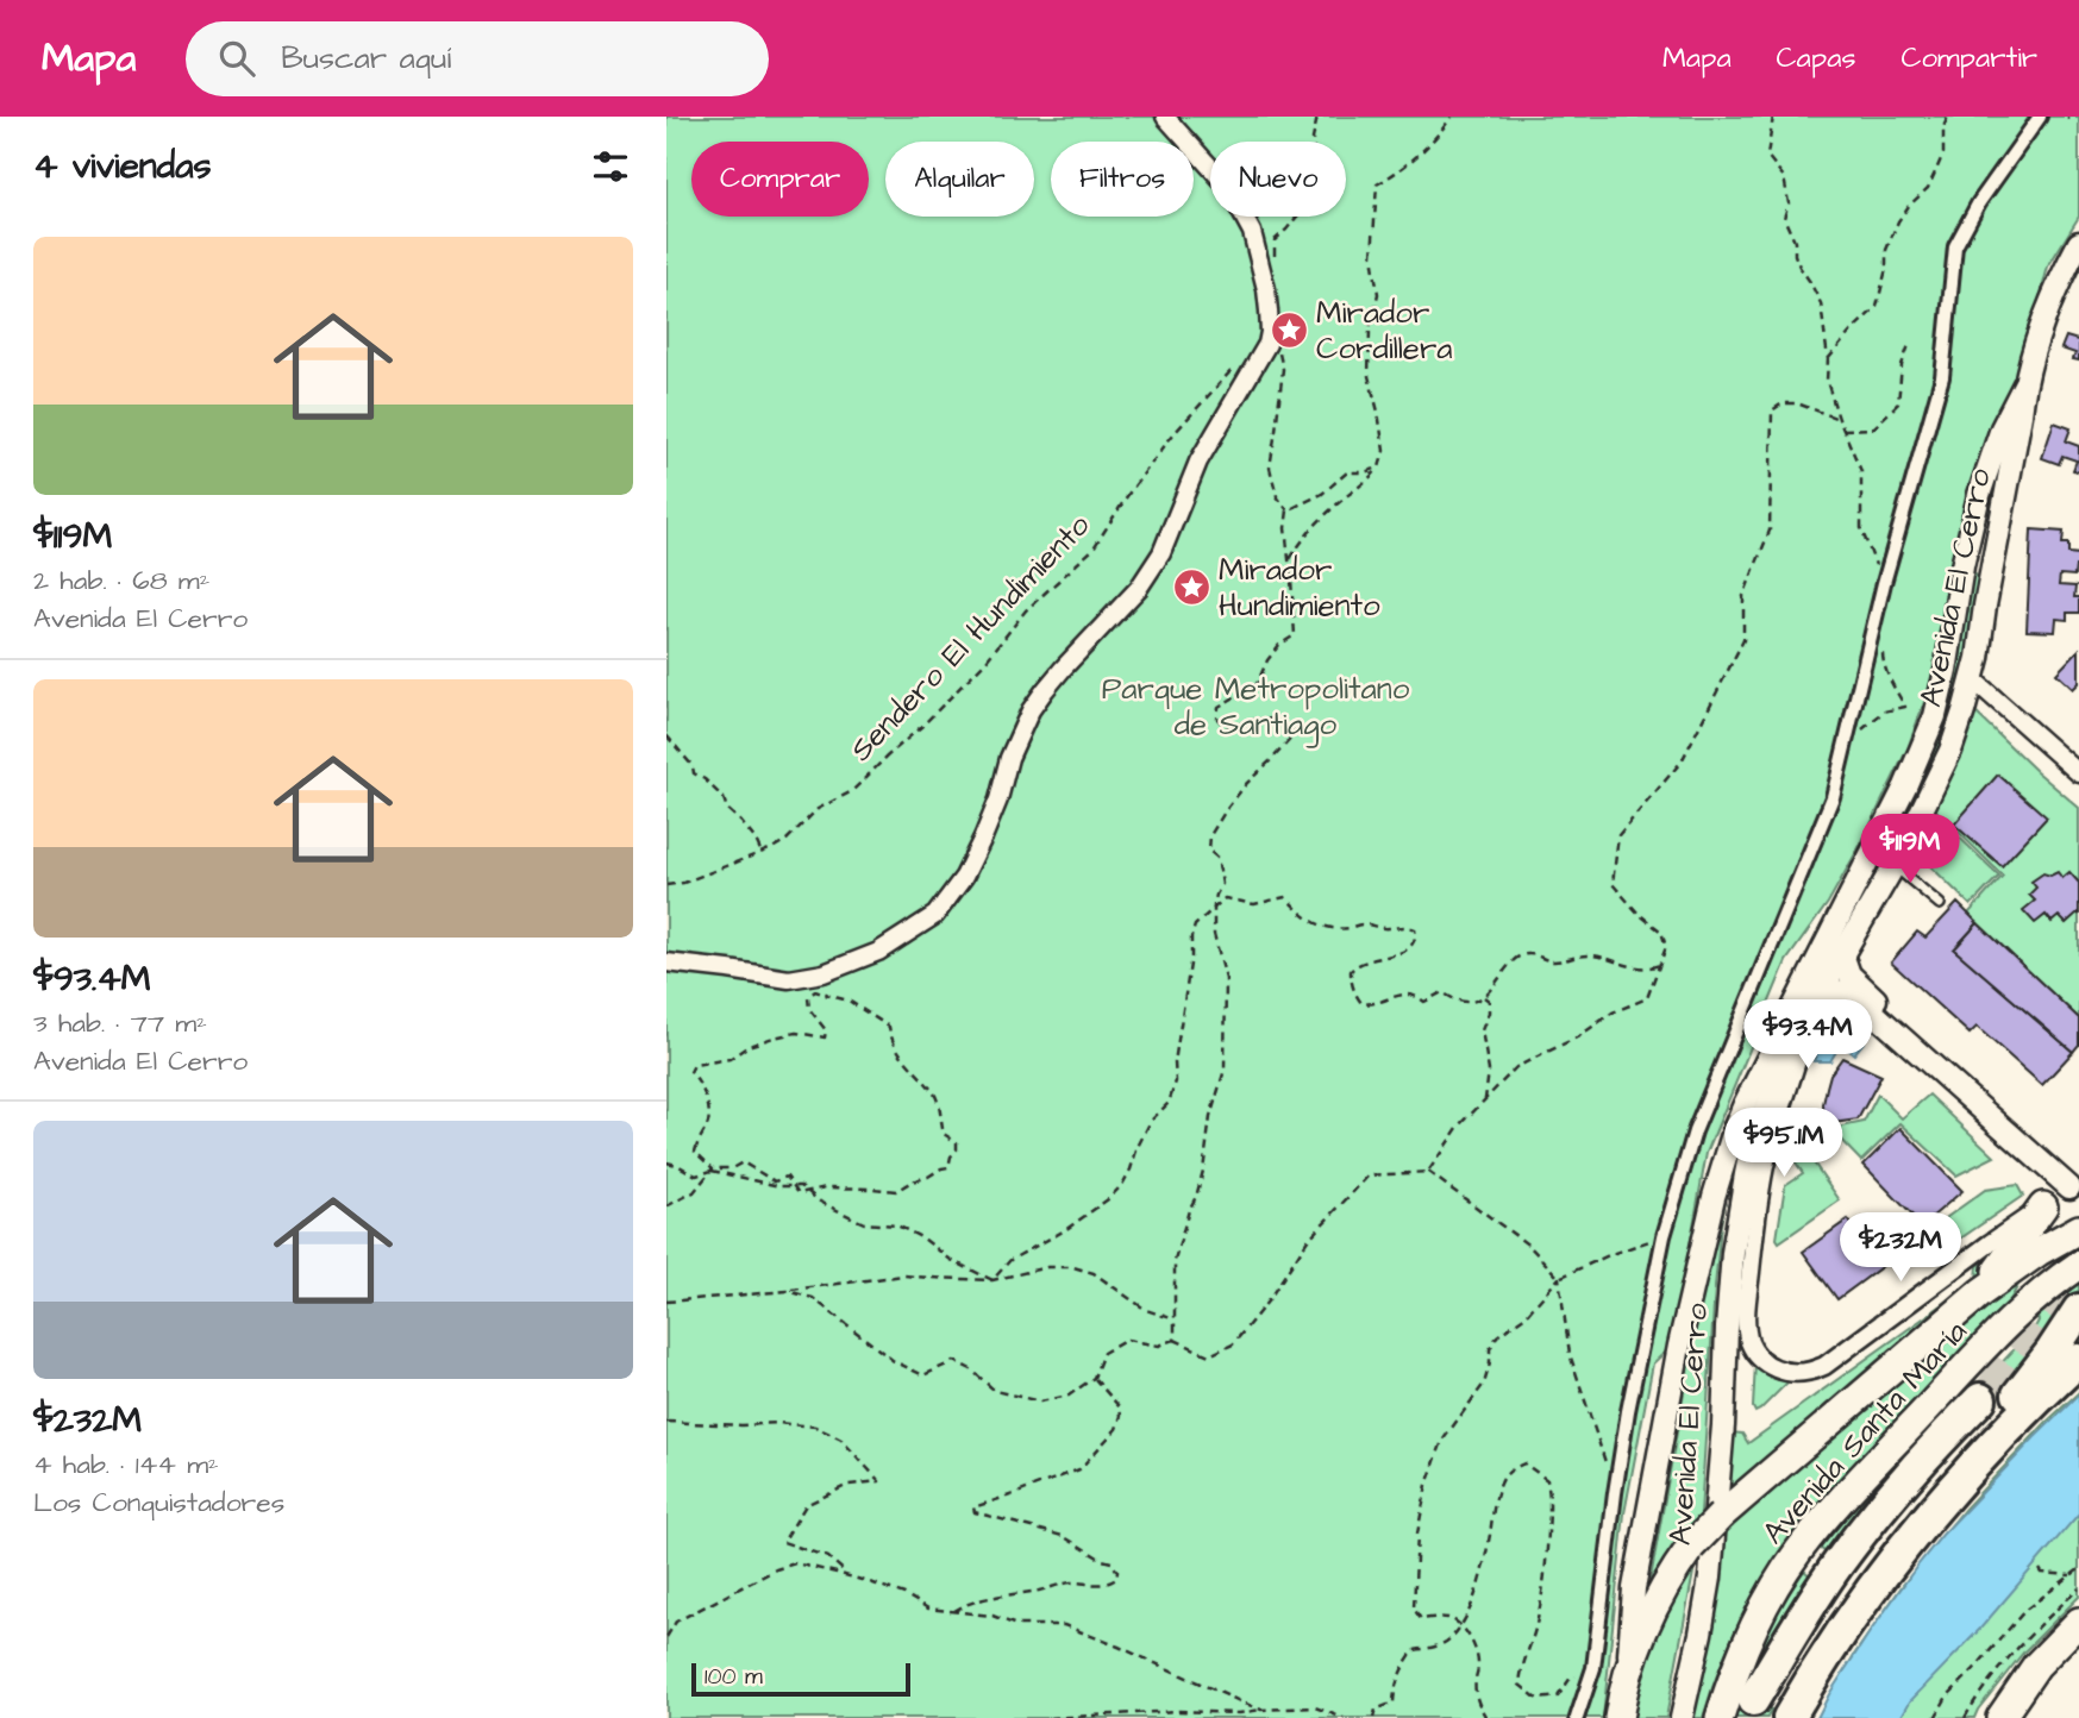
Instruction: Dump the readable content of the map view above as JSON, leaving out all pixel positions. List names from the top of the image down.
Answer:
{
  "streets": {
    "main road": ["Avenida Santa María"],
    "street": ["Avenida El Cerro"],
    "path": ["Sendero El Hundimiento"]
  },
  "parks": ["Parque Metropolitano de Santiago"],
  "places": {
    "place": ["Mirador Cordillera", "Mirador Hundimiento"]
  },
  "scale_bar": "100 m",
  "page": {
    "header": "Mapa",
    "search": "Buscar aquí",
    "nav": ["Mapa", "Capas", "Compartir"],
    "heading": "4 viviendas",
    "chip": [
      "Comprar",
      "Alquilar",
      "Filtros",
      "Nuevo"
    ],
    "list": [
      {
        "name": "$119M",
        "note": "2 hab. · 68 m² · Avenida El Cerro"
      },
      {
        "name": "$93.4M",
        "note": "3 hab. · 77 m² · Avenida El Cerro"
      },
      {
        "name": "$232M",
        "note": "4 hab. · 144 m² · Los Conquistadores"
      }
    ],
    "price": [
      "$119M",
      "$93.4M",
      "$95.1M",
      "$232M"
    ],
    "scale": "100 m"
  }
}
